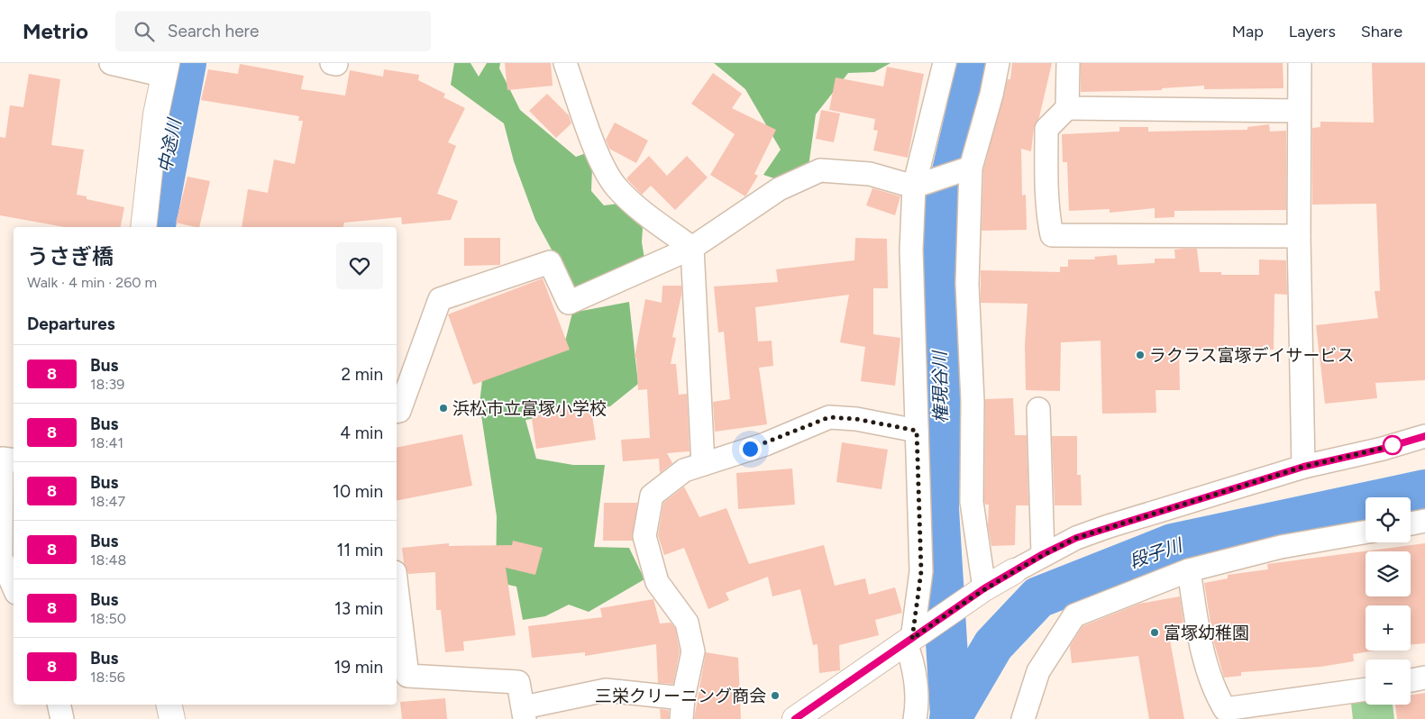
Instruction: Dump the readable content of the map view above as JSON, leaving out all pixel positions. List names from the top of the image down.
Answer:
{
  "water": ["中途川", "権現谷川", "段子川"],
  "places": [
    "ラクラス富塚デイサービス",
    "浜松市立富塚小学校",
    "富塚幼稚園",
    "三栄クリーニング商会"
  ],
  "lines": ["bus line 8"],
  "page": {
    "header": "Metrio",
    "search": "Search here",
    "nav": ["Map", "Layers", "Share"],
    "heading": [
      ["うさぎ橋", "Walk · 4 min · 260 m"],
      "Departures"
    ],
    "list": [
      {
        "mark": "8",
        "name": "Bus",
        "note": "18:39",
        "value": "2 min"
      },
      {
        "mark": "8",
        "name": "Bus",
        "note": "18:41",
        "value": "4 min"
      },
      {
        "mark": "8",
        "name": "Bus",
        "note": "18:47",
        "value": "10 min"
      },
      {
        "mark": "8",
        "name": "Bus",
        "note": "18:48",
        "value": "11 min"
      },
      {
        "mark": "8",
        "name": "Bus",
        "note": "18:50",
        "value": "13 min"
      },
      {
        "mark": "8",
        "name": "Bus",
        "note": "18:56",
        "value": "19 min"
      }
    ],
    "map_buttons": ["+", "−"]
  }
}
